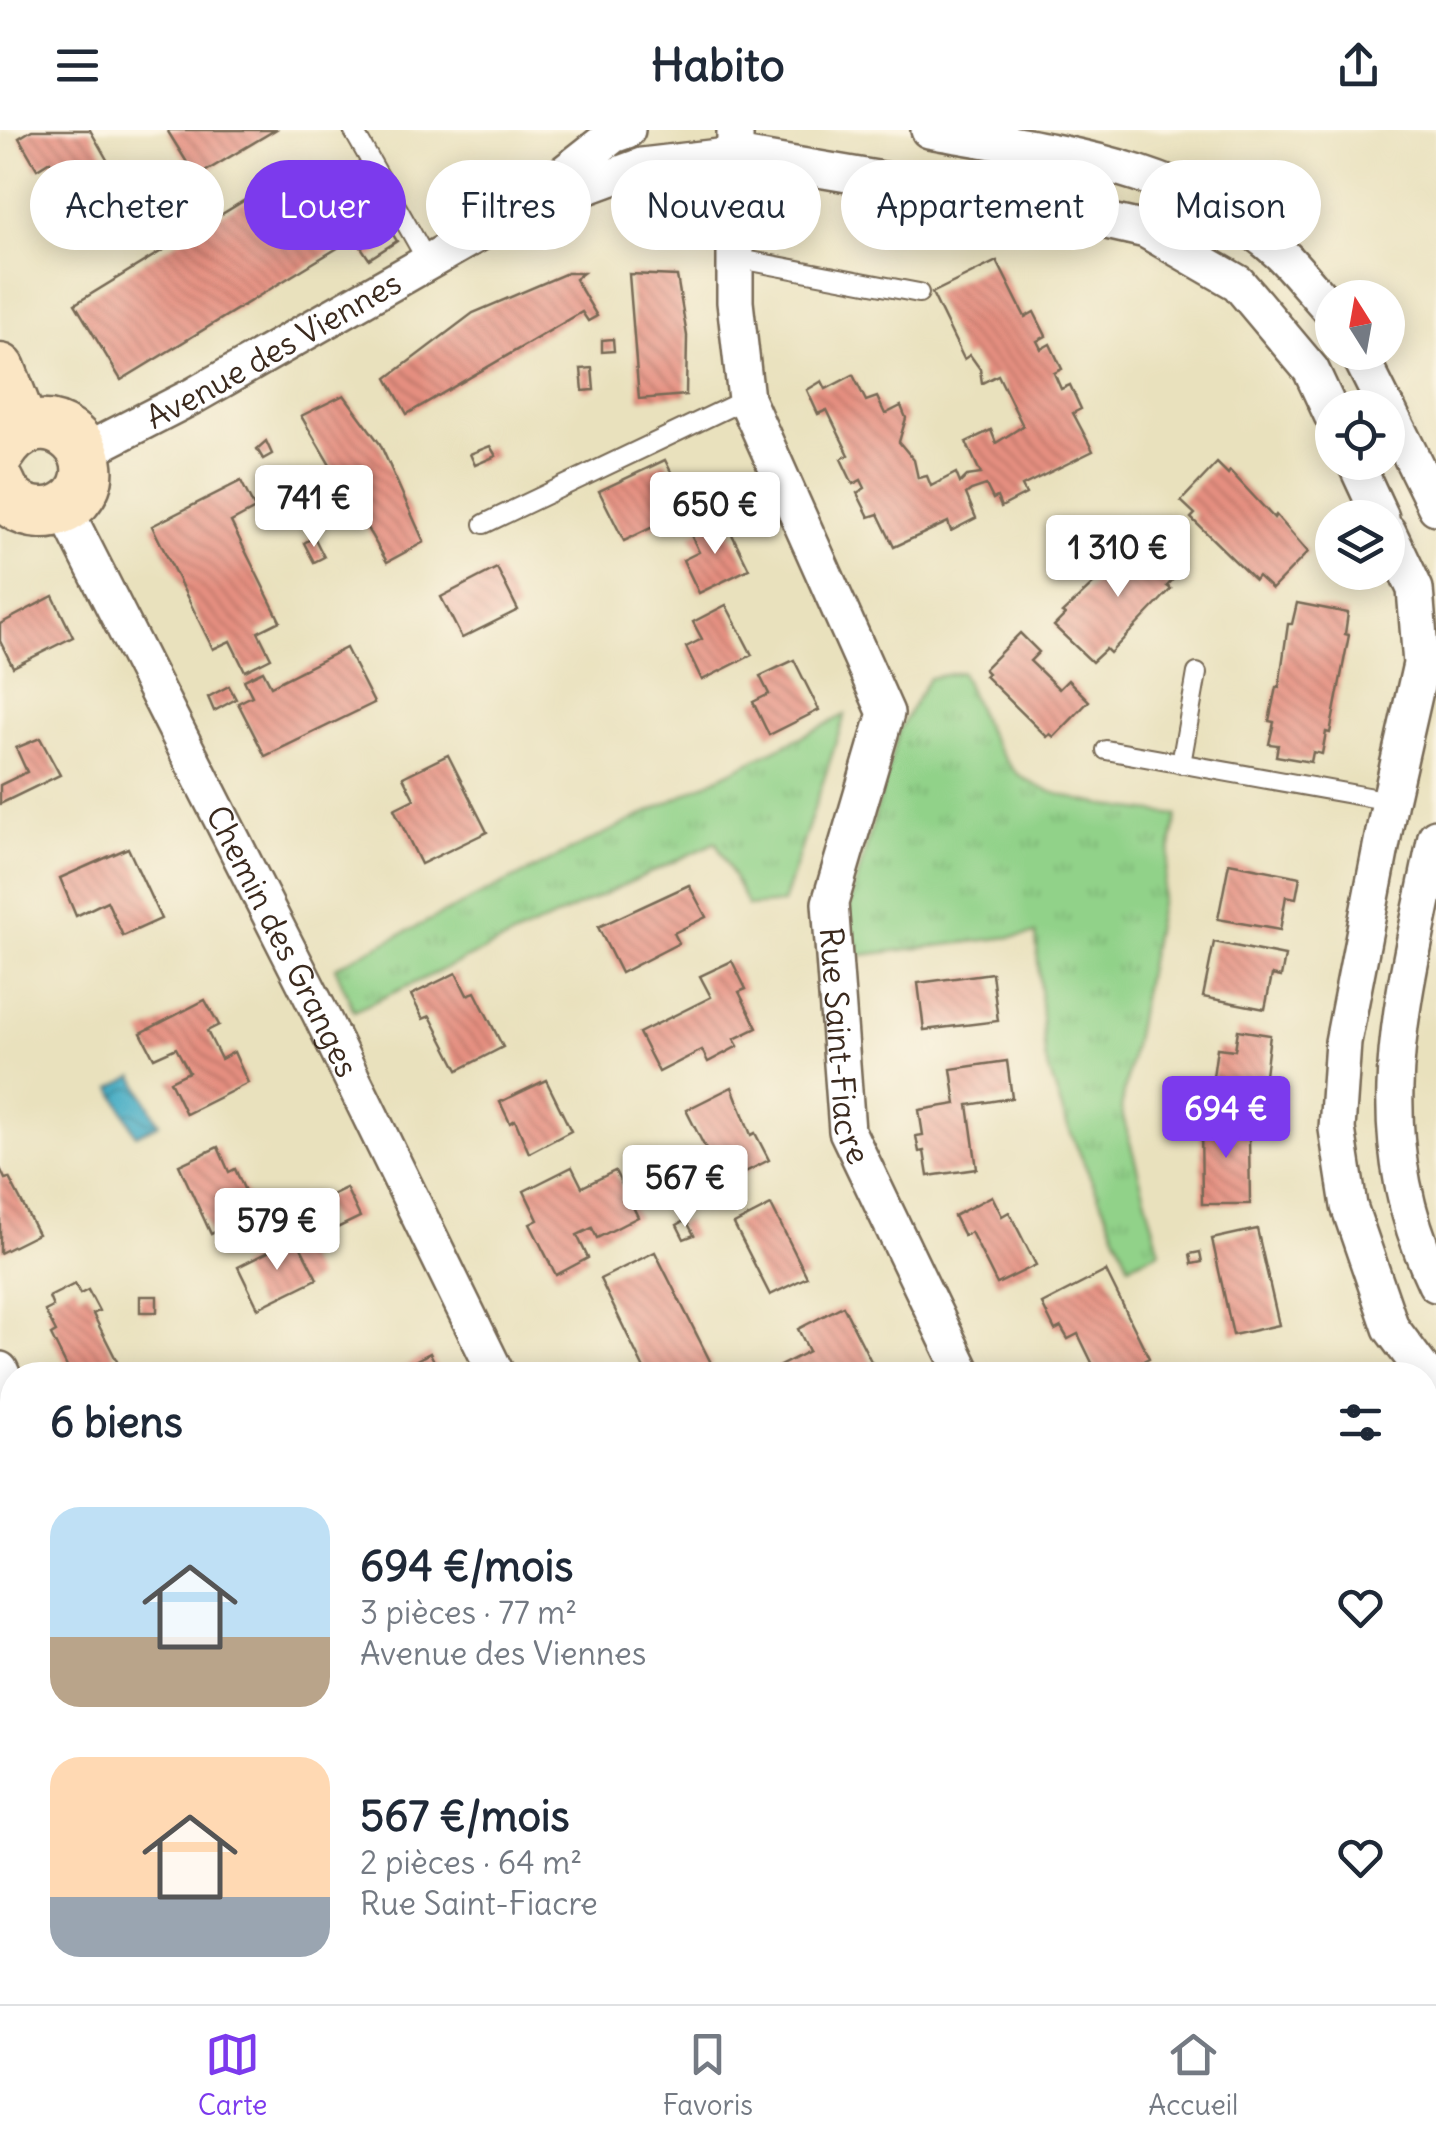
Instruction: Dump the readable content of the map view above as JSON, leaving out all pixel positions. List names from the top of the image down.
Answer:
{
  "streets": {
    "street": ["Avenue des Viennes", "Chemin des Granges", "Rue Saint-Fiacre"]
  },
  "crossings": [
    ["Avenue des Viennes", "Rue Saint-Fiacre"]
  ],
  "north": "top",
  "page": {
    "header": "Habito",
    "chip": [
      "Acheter",
      "Louer",
      "Filtres",
      "Nouveau",
      "Appartement",
      "Maison"
    ],
    "price": [
      "741 €",
      "650 €",
      "1 310 €",
      "694 €",
      "567 €",
      "579 €"
    ],
    "heading": "6 biens",
    "list": [
      {
        "name": "694 €/mois",
        "note": "3 pièces · 77 m² · Avenue des Viennes"
      },
      {
        "name": "567 €/mois",
        "note": "2 pièces · 64 m² · Rue Saint-Fiacre"
      }
    ],
    "tabs": ["Carte", "Favoris", "Accueil"]
  }
}
